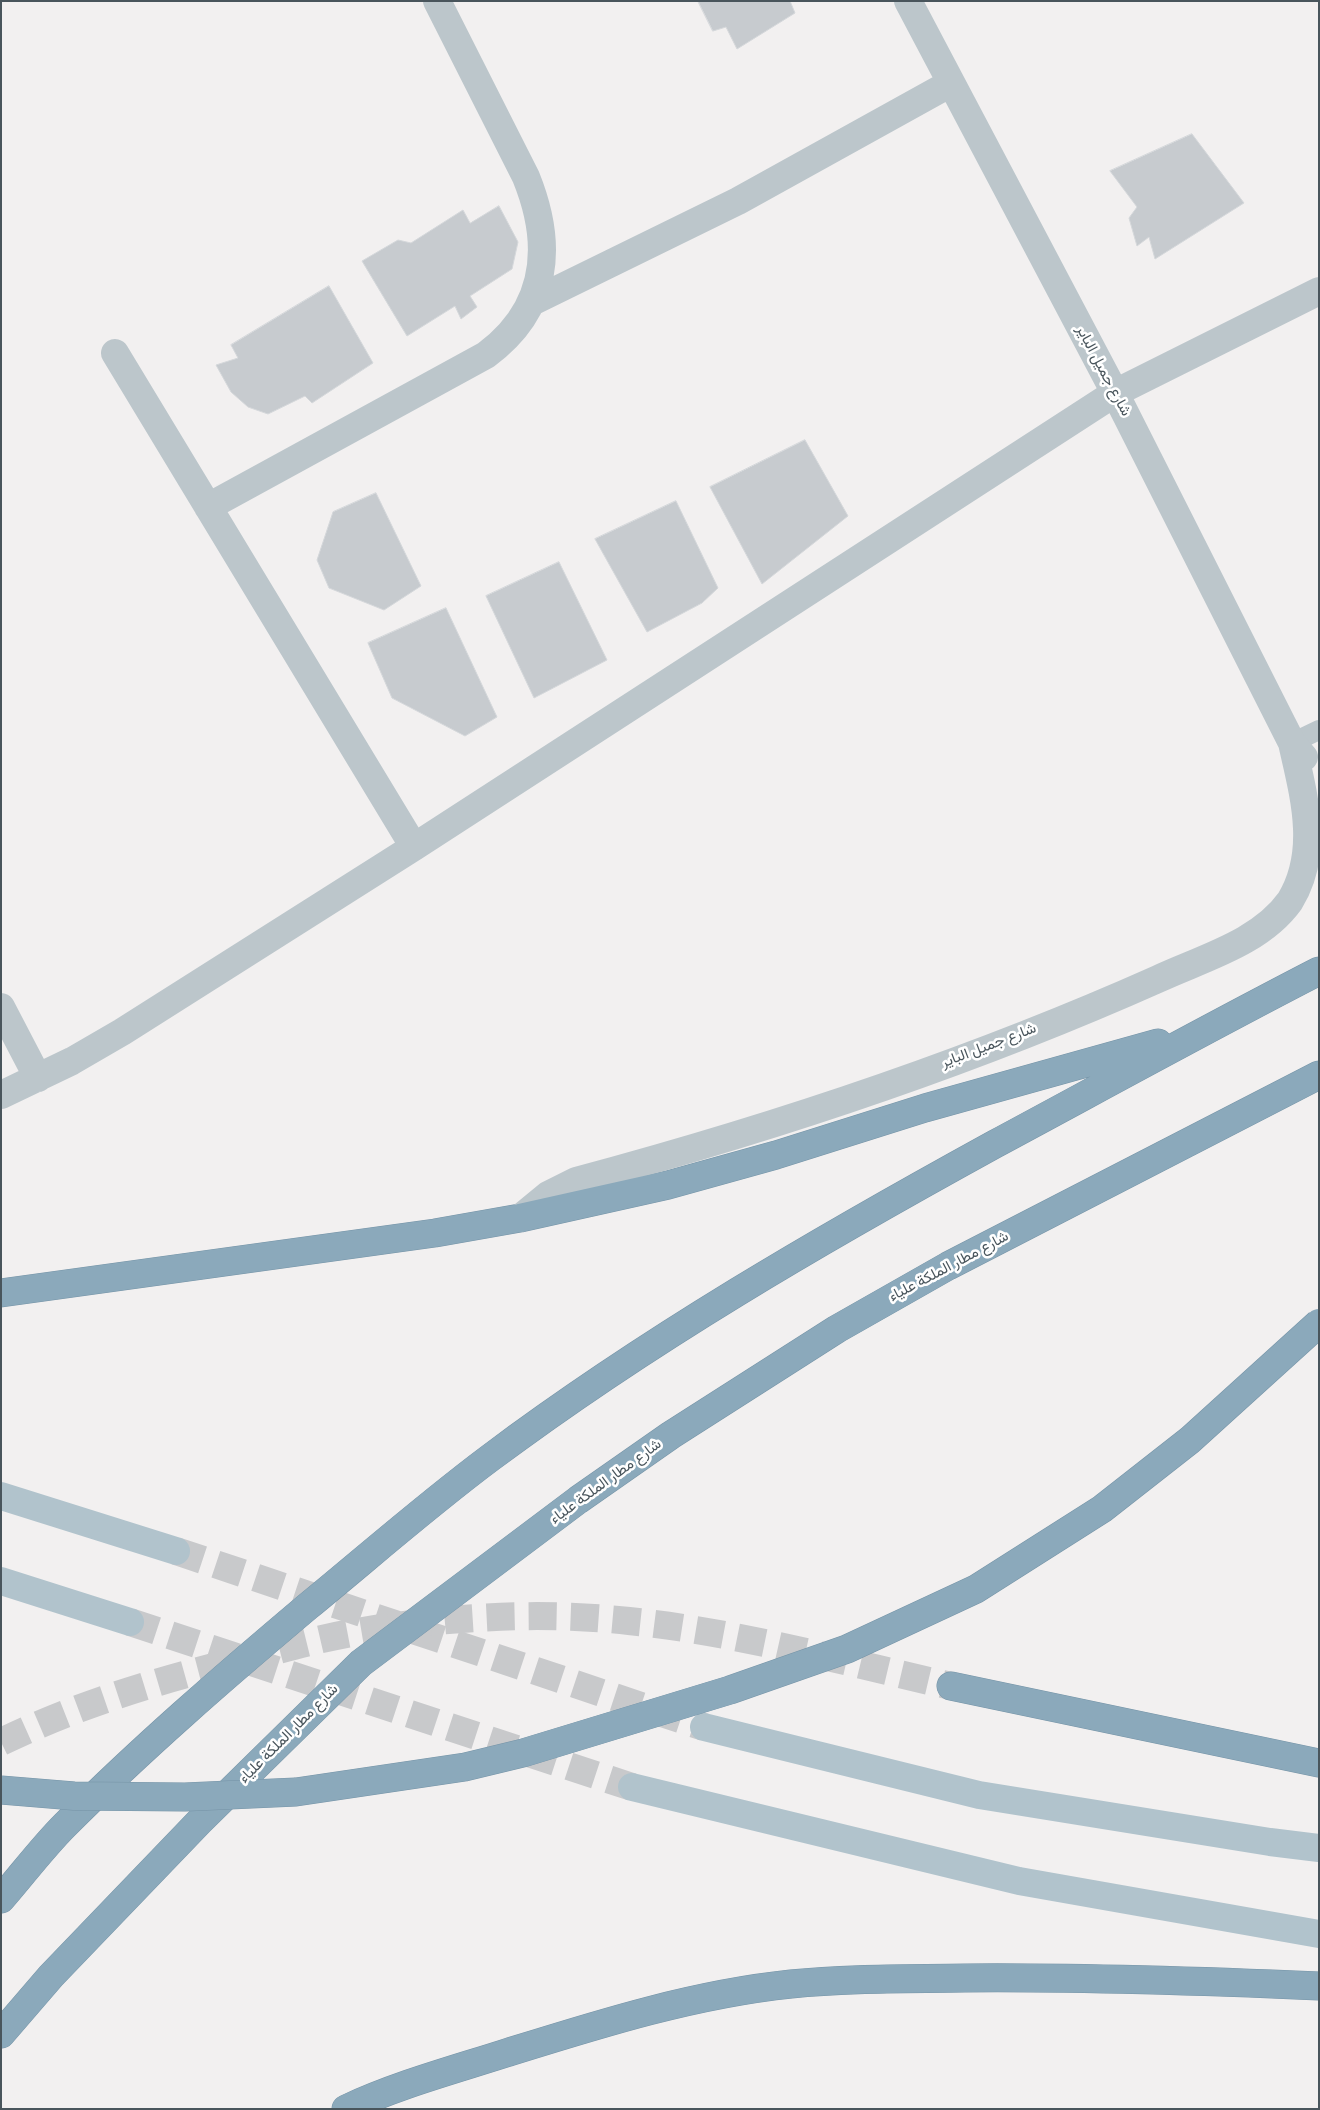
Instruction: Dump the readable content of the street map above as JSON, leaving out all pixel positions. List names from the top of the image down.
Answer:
{
  "streets": {
    "highway": ["شارع مطار الملكة علياء"],
    "street": ["شارع جميل الباير"]
  }
}
